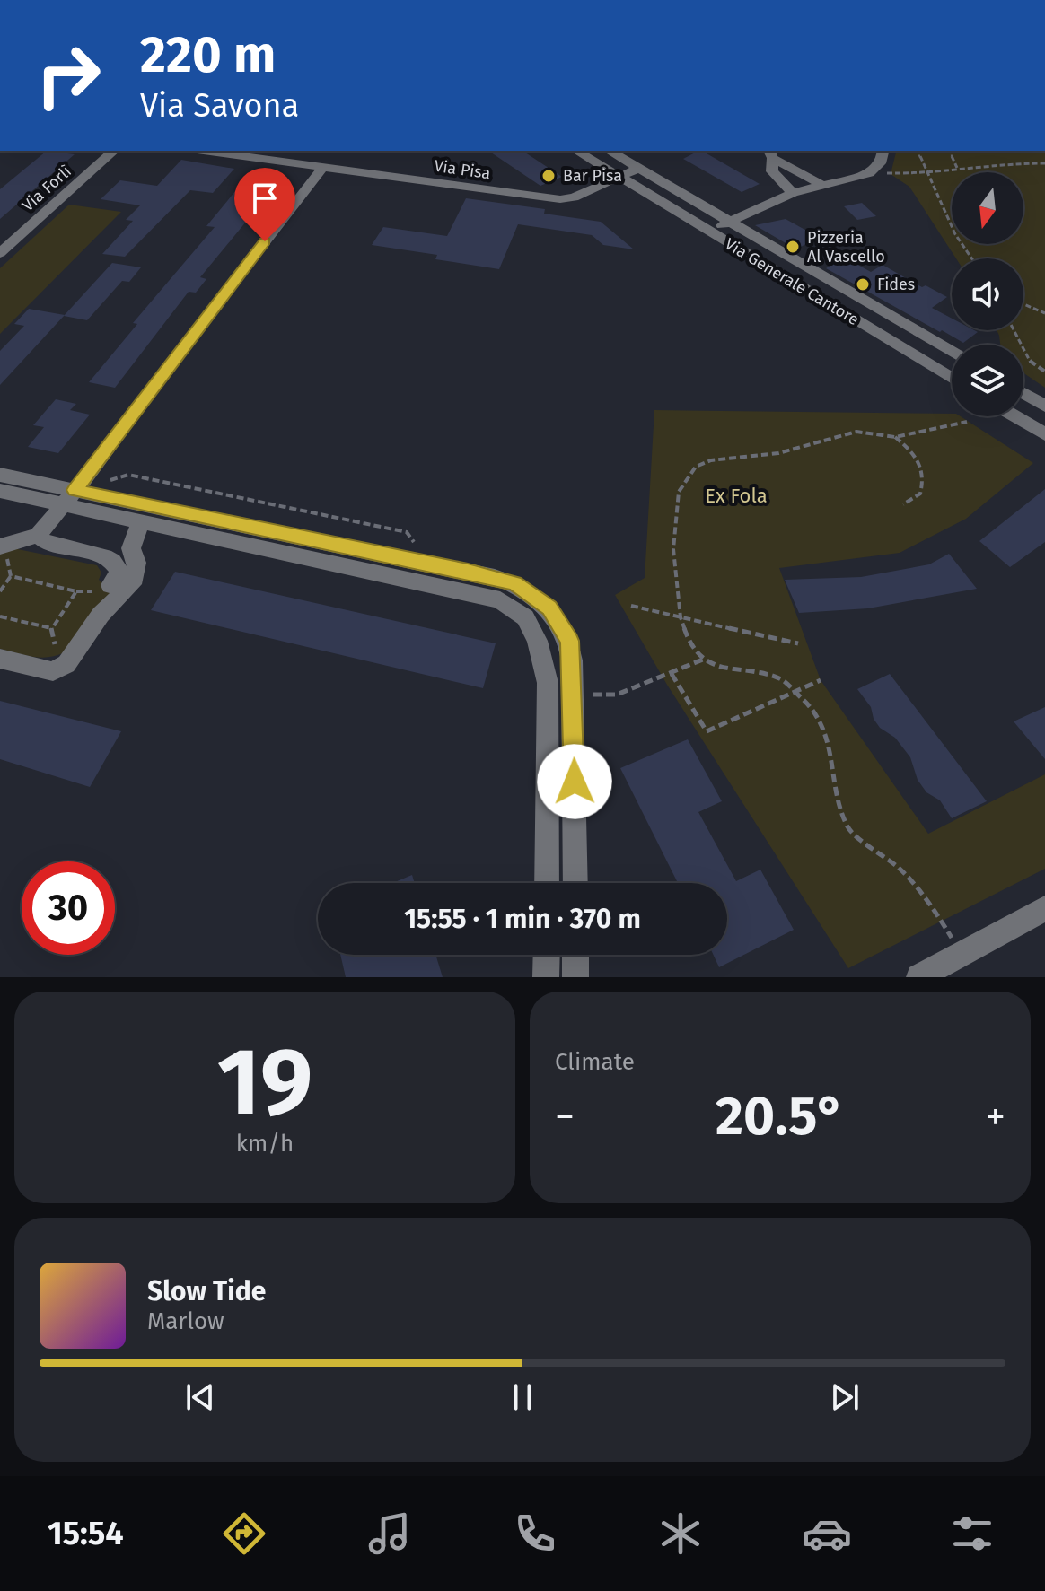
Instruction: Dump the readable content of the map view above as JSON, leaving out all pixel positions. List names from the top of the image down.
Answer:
{
  "streets": {
    "street": ["Via Pisa", "Via Forlì", "Via Generale Cantore"]
  },
  "crossings": [
    ["Via Pisa", "Via Generale Cantore"]
  ],
  "parks": ["Ex Fola"],
  "places": ["Bar Pisa", "Pizzeria Al Vascello", "Fides"],
  "north": "bottom",
  "page": {
    "turn": ["220 m", "Via Savona"],
    "limit": "30",
    "trip": "15:55 · 1 min · 370 m",
    "tile": [
      ["19", "km/h"],
      "Climate"
    ],
    "heat": ["−", "20.5°", "+"],
    "song": ["Slow Tide", "Marlow"],
    "tabs": "15:54"
  }
}
